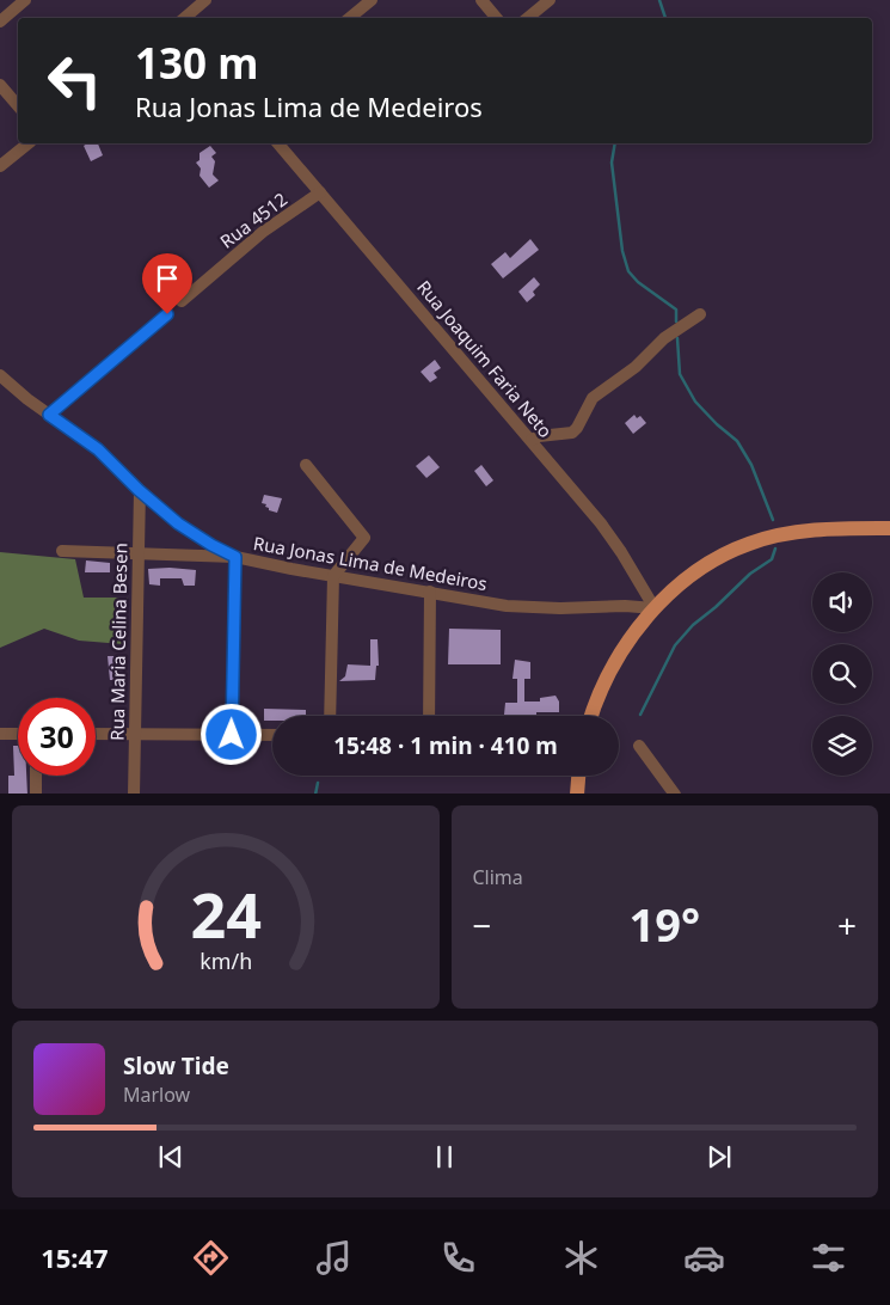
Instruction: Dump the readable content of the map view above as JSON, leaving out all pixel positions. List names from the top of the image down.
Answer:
{
  "streets": {
    "street": [
      "Rua 4512",
      "Rua Joaquim Faria Neto",
      "Rua Jonas Lima de Medeiros",
      "Rua Maria Celina Besen"
    ]
  },
  "crossings": [
    ["Rua 4512", "Rua Joaquim Faria Neto"],
    ["Rua Joaquim Faria Neto", "Rua Jonas Lima de Medeiros"],
    ["Rua Jonas Lima de Medeiros", "Rua Maria Celina Besen"]
  ],
  "page": {
    "turn": ["130 m", "Rua Jonas Lima de Medeiros"],
    "limit": "30",
    "trip": "15:48 · 1 min · 410 m",
    "tile": "Clima",
    "heat": ["−", "19°", "+"],
    "song": ["Slow Tide", "Marlow"],
    "tabs": "15:47",
    "gauge": ["24", "km/h"]
  }
}
